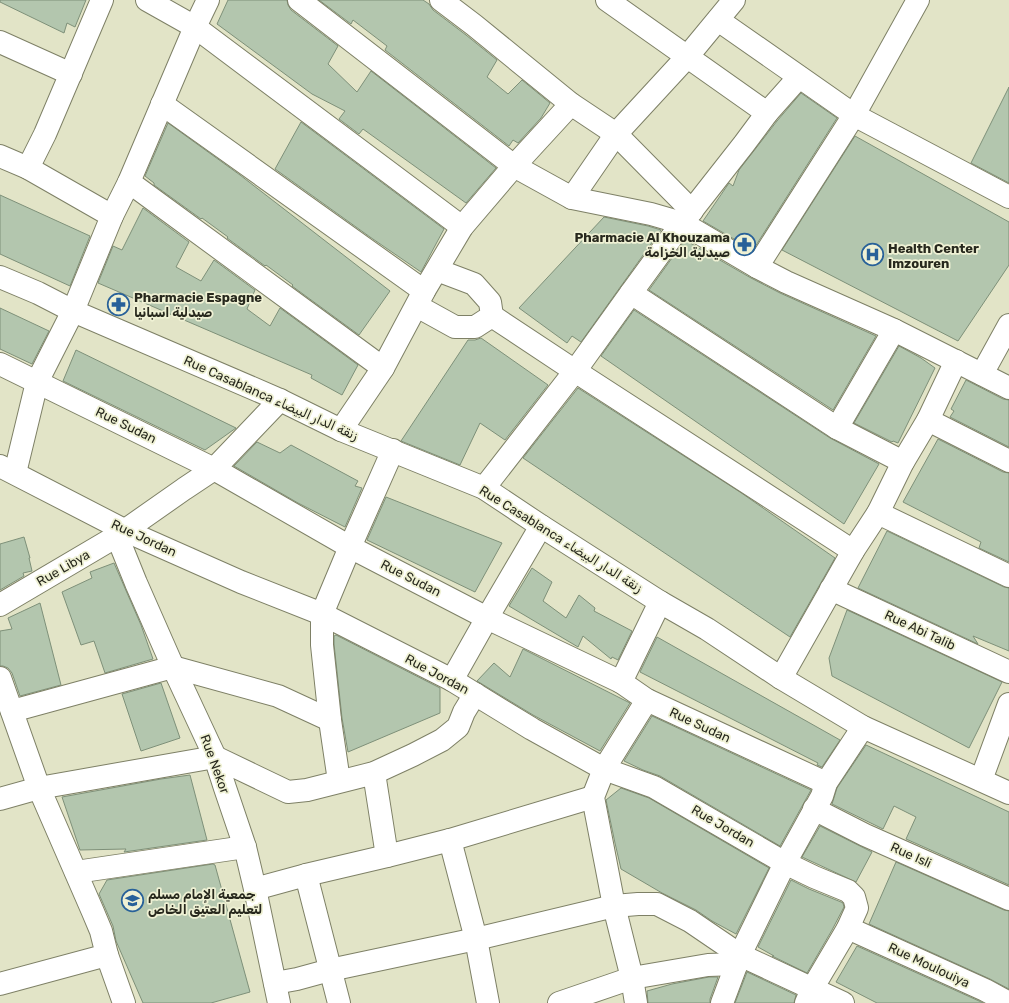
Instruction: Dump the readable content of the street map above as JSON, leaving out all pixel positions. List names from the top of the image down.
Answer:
{
  "streets": {
    "street": [
      "Rue Casablanca زنقة الدار البيضاء",
      "Rue Sudan",
      "Rue Jordan",
      "Rue Libya",
      "Rue Abi Talib",
      "Rue Nekor",
      "Rue Isli",
      "Rue Moulouiya"
    ]
  },
  "crossings": [
    ["Rue Casablanca زنقة الدار البيضاء", "Rue Libya"],
    ["Rue Sudan", "Rue Libya"],
    ["Rue Jordan", "Rue Libya"],
    ["Rue Jordan", "Rue Nekor"],
    ["Rue Jordan", "Rue Moulouiya"],
    ["Rue Libya", "Rue Nekor"]
  ],
  "places": {
    "pharmacy": ["Pharmacie Al Khouzama صيدلية الخزامة", "Pharmacie Espagne صيدلية اسبانيا"],
    "hospital": ["Health Center Imzouren"],
    "school or university": ["جمعية الإمام مسلم لتعليم العتيق الخاص"]
  }
}
